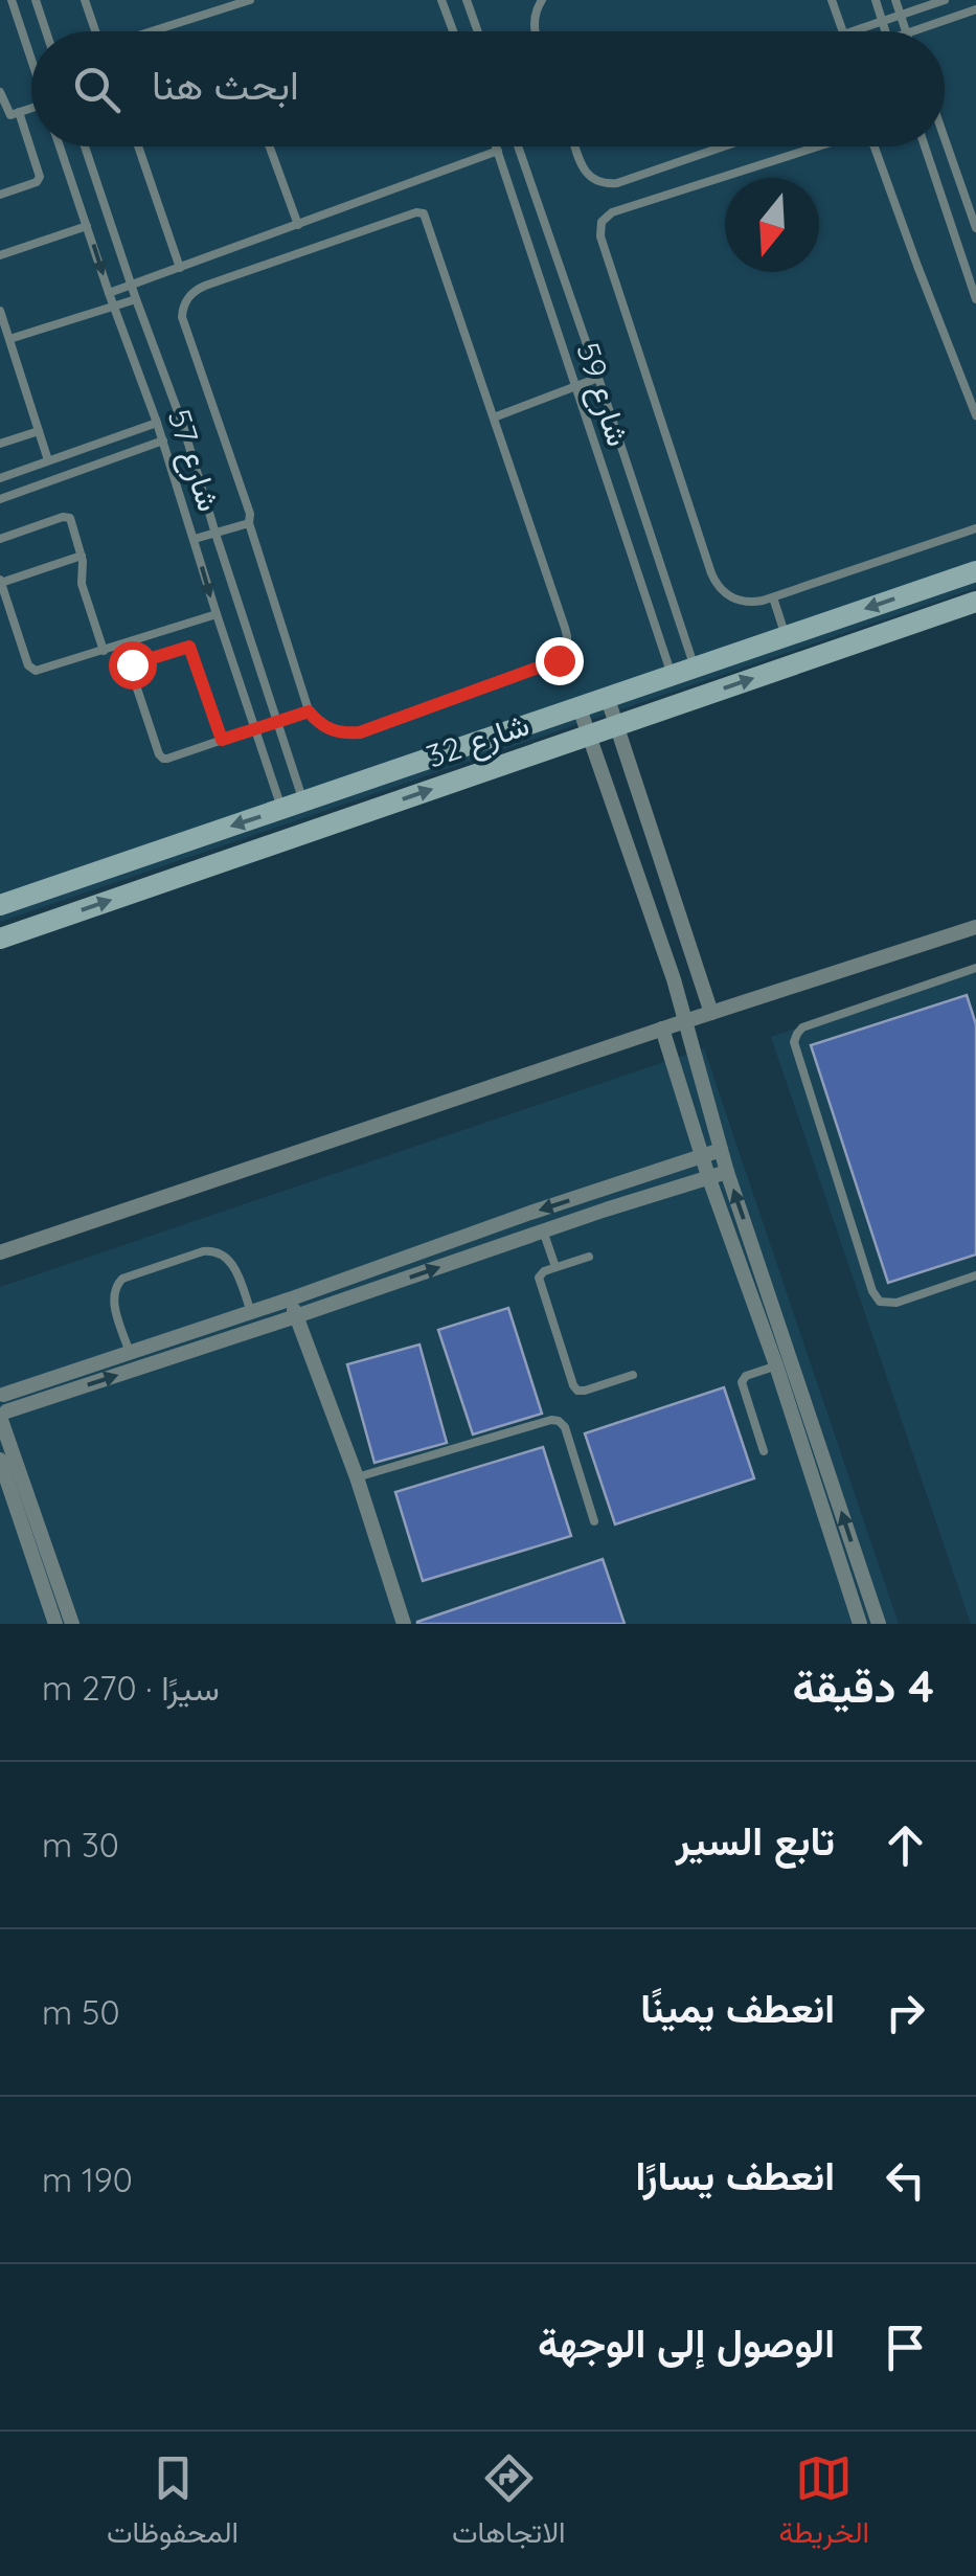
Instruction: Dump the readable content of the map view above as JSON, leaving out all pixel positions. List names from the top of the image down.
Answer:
{
  "streets": {
    "main road": ["شارع 32"],
    "lane": ["شارع 59", "شارع 57"]
  },
  "crossings": [
    ["شارع 59", "شارع 32"],
    ["شارع 57", "شارع 32"]
  ],
  "north": "bottom",
  "page": {
    "search": "ابحث هنا",
    "heading": ["4 دقيقة", "سيرًا · 270 m"],
    "list": [
      ["تابع السير", "30 m"],
      ["انعطف يمينًا", "50 m"],
      ["انعطف يسارًا", "190 m"],
      "الوصول إلى الوجهة"
    ],
    "nav": ["الخريطة", "الاتجاهات", "المحفوظات"]
  }
}
